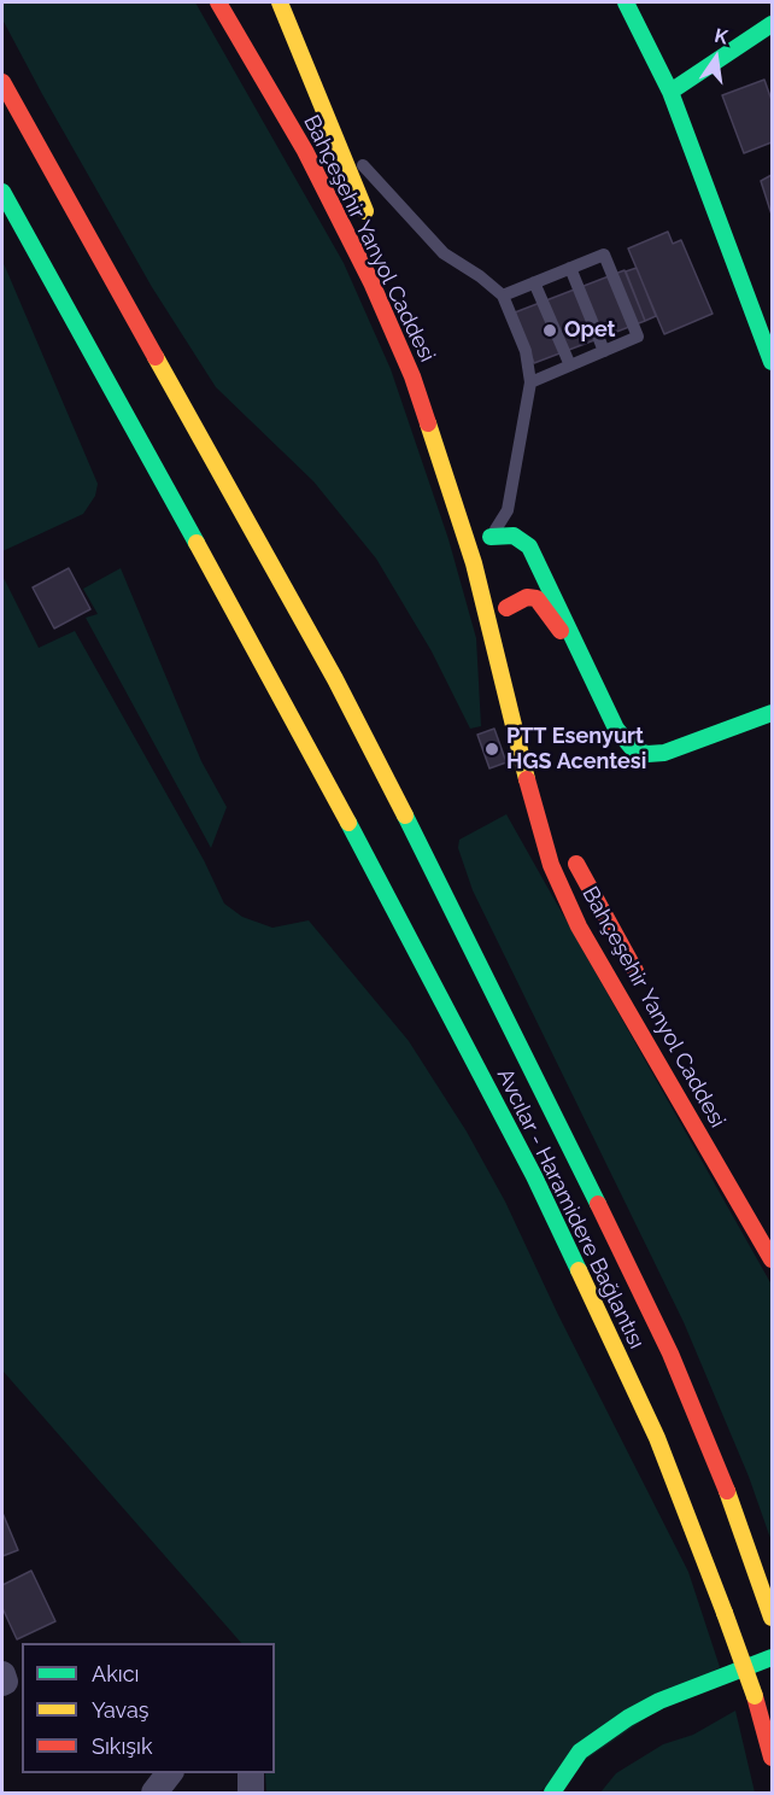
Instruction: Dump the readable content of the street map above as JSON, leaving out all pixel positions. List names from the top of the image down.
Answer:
{
  "streets": {
    "main road": ["Bahçeşehir Yanyol Caddesi", "Avcılar - Haramidere Bağlantısı"]
  },
  "places": ["Opet", "PTT Esenyurt HGS Acentesi"],
  "legend": ["Akıcı", "Yavaş", "Sıkışık"],
  "north": "top"
}
